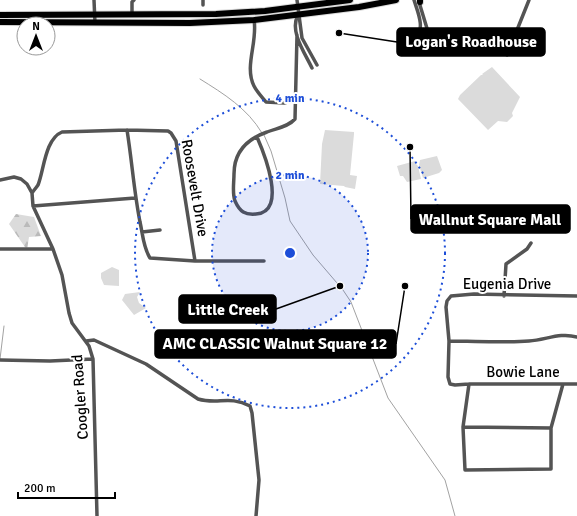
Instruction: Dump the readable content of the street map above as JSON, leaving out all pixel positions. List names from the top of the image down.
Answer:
{
  "streets": {
    "street": [
      "Roosevelt Drive",
      "Eugenia Drive",
      "Bowie Lane",
      "Coogler Road"
    ]
  },
  "crossings": [
    ["Roosevelt Drive", "Coogler Road"],
    ["Eugenia Drive", "Bowie Lane"]
  ],
  "places": [
    "Logan's Roadhouse",
    "Wallnut Square Mall",
    "Little Creek",
    "AMC CLASSIC Walnut Square 12"
  ],
  "scale_bar": "200 m",
  "north": "top",
  "rings": ["4 min", "2 min"]
}
